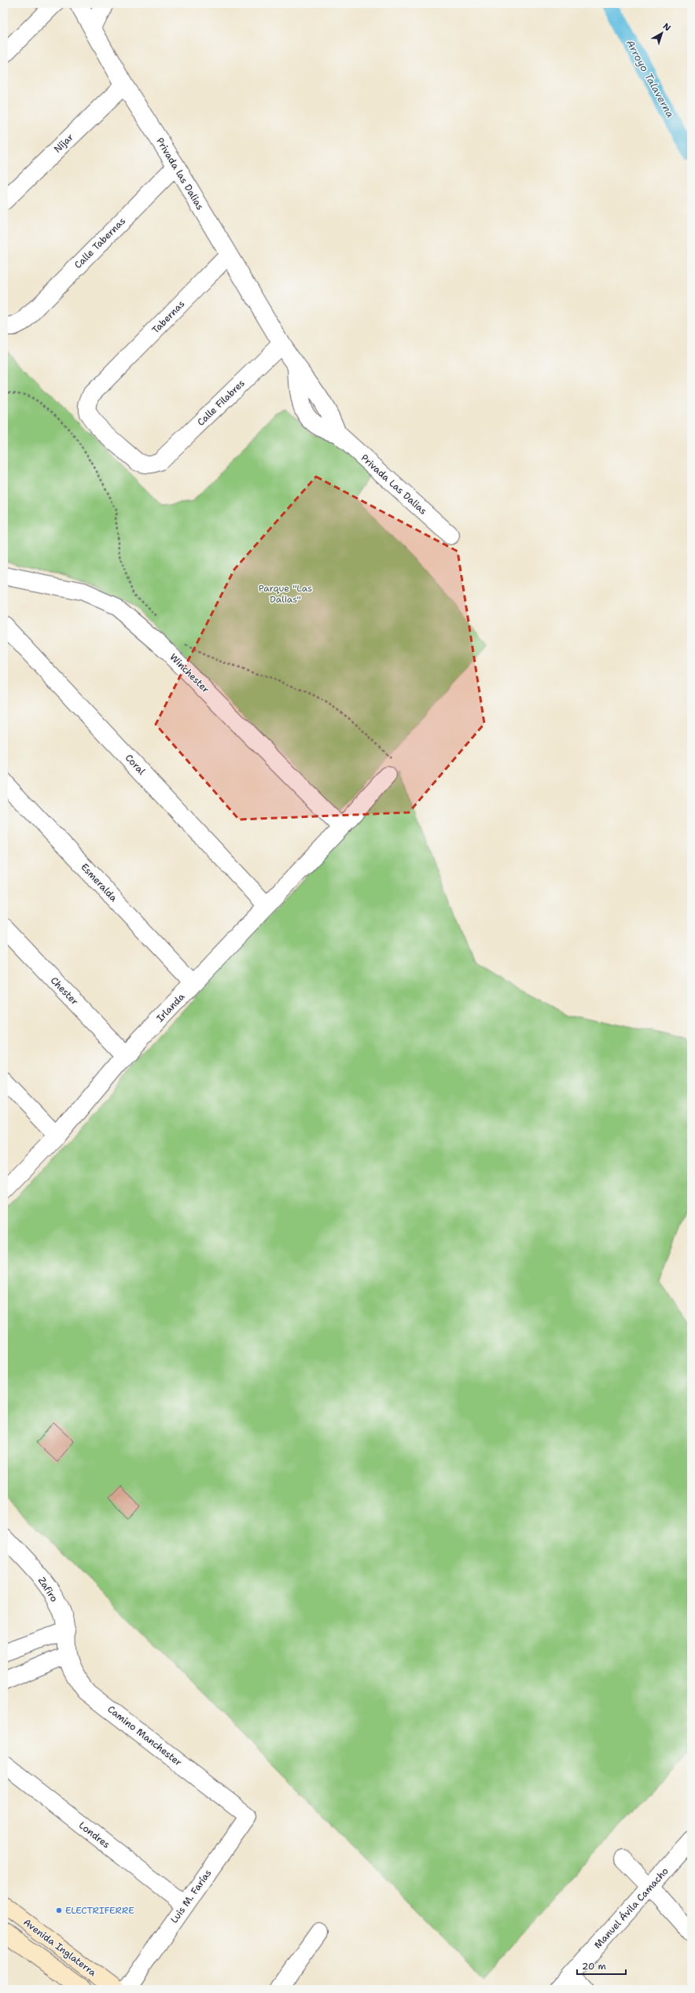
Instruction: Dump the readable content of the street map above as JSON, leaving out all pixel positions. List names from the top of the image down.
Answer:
{
  "streets": {
    "street": [
      "Nijar",
      "Privada las Dalias",
      "Calle Tabernas",
      "Tabernas",
      "Calle Filabres",
      "Privada Las Dalias",
      "Winchester",
      "Coral",
      "Esmeralda",
      "Chester",
      "Irlanda",
      "Zafiro",
      "Camino Manchester",
      "Londres",
      "Luis M. Farías",
      "Manuel Ávila Camacho",
      "Avenida Inglaterra"
    ]
  },
  "crossings": [
    ["Nijar", "Privada las Dalias"],
    ["Privada las Dalias", "Calle Tabernas"],
    ["Privada las Dalias", "Tabernas"],
    ["Privada las Dalias", "Calle Filabres"],
    ["Privada las Dalias", "Privada Las Dalias"],
    ["Tabernas", "Calle Filabres"],
    ["Calle Filabres", "Privada Las Dalias"],
    ["Winchester", "Irlanda"],
    ["Coral", "Irlanda"],
    ["Esmeralda", "Irlanda"],
    ["Chester", "Irlanda"],
    ["Zafiro", "Camino Manchester"],
    ["Camino Manchester", "Luis M. Farías"],
    ["Londres", "Luis M. Farías"]
  ],
  "water": ["Arroyo Talaverna"],
  "parks": ["Parque \"Las Dalias\""],
  "places": ["ELECTRIFERRE"],
  "scale_bar": "20 m",
  "north": "top right"
}
